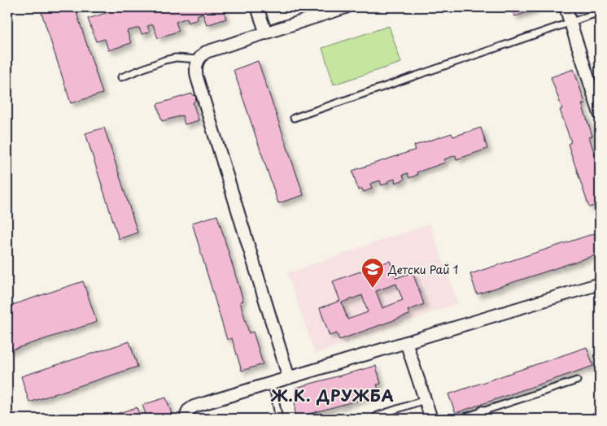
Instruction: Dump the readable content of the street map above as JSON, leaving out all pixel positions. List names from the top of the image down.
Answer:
{
  "districts": ["Ж.К. ДРУЖБА"],
  "places": {
    "school or university": ["Детски Рай 1"]
  }
}
